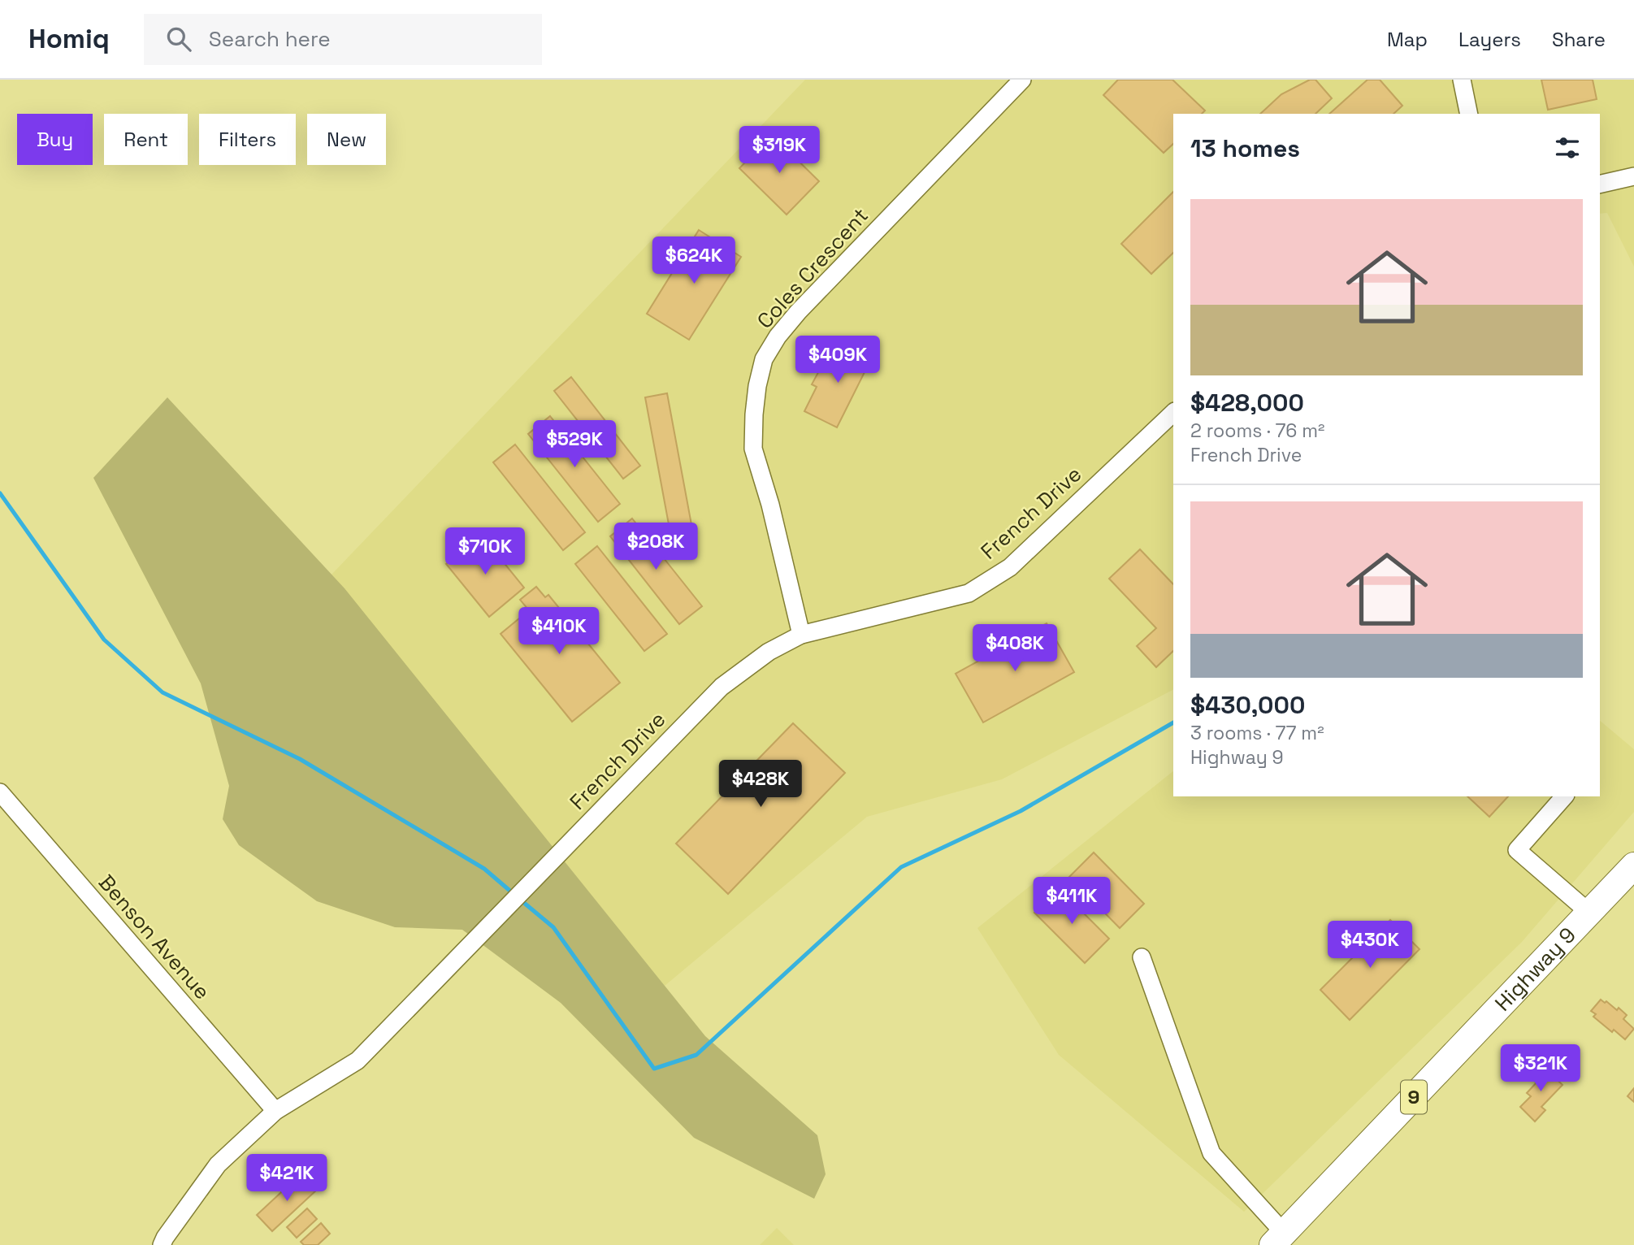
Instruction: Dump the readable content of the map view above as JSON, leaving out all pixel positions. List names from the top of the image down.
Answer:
{
  "streets": {
    "highway": ["Highway 9", "9"],
    "street": ["Coles Crescent", "French Drive", "Benson Avenue"]
  },
  "crossings": [
    ["Coles Crescent", "French Drive"],
    ["French Drive", "Benson Avenue"]
  ],
  "page": {
    "header": "Homiq",
    "search": "Search here",
    "nav": ["Map", "Layers", "Share"],
    "chip": [
      "Buy",
      "Rent",
      "Filters",
      "New"
    ],
    "heading": "13 homes",
    "price": [
      "$319K",
      "$624K",
      "$409K",
      "$529K",
      "$208K",
      "$710K",
      "$410K",
      "$408K",
      "$428K",
      "$411K",
      "$430K",
      "$321K",
      "$421K"
    ],
    "list": [
      {
        "name": "$428,000",
        "note": "2 rooms · 76 m² · French Drive"
      },
      {
        "name": "$430,000",
        "note": "3 rooms · 77 m² · Highway 9"
      }
    ]
  }
}
